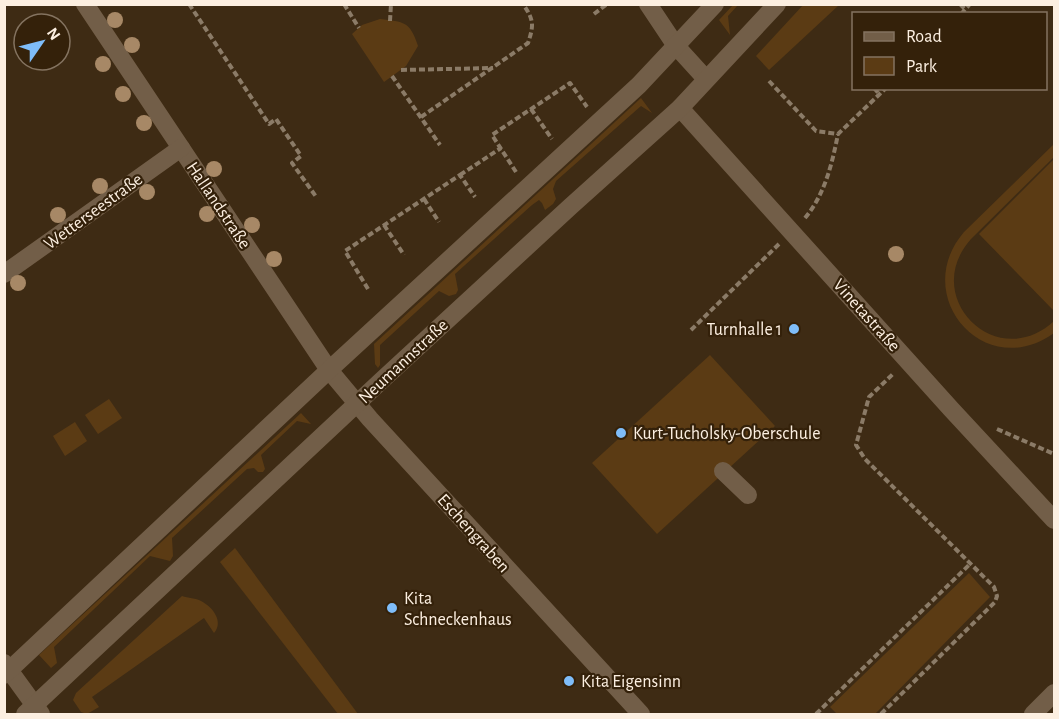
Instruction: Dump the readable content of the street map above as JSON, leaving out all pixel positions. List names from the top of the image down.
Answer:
{
  "streets": {
    "street": [
      "Hallandstraße",
      "Wetterseestraße",
      "Vinetastraße",
      "Neumannstraße",
      "Eschengraben"
    ]
  },
  "crossings": [
    ["Hallandstraße", "Wetterseestraße"],
    ["Hallandstraße", "Neumannstraße"],
    ["Hallandstraße", "Eschengraben"],
    ["Vinetastraße", "Neumannstraße"],
    ["Neumannstraße", "Eschengraben"]
  ],
  "places": [
    "Turnhalle 1",
    "Kurt-Tucholsky-Oberschule",
    "Kita Schneckenhaus",
    "Kita Eigensinn"
  ],
  "legend": ["Road", "Park"],
  "north": "top right"
}
